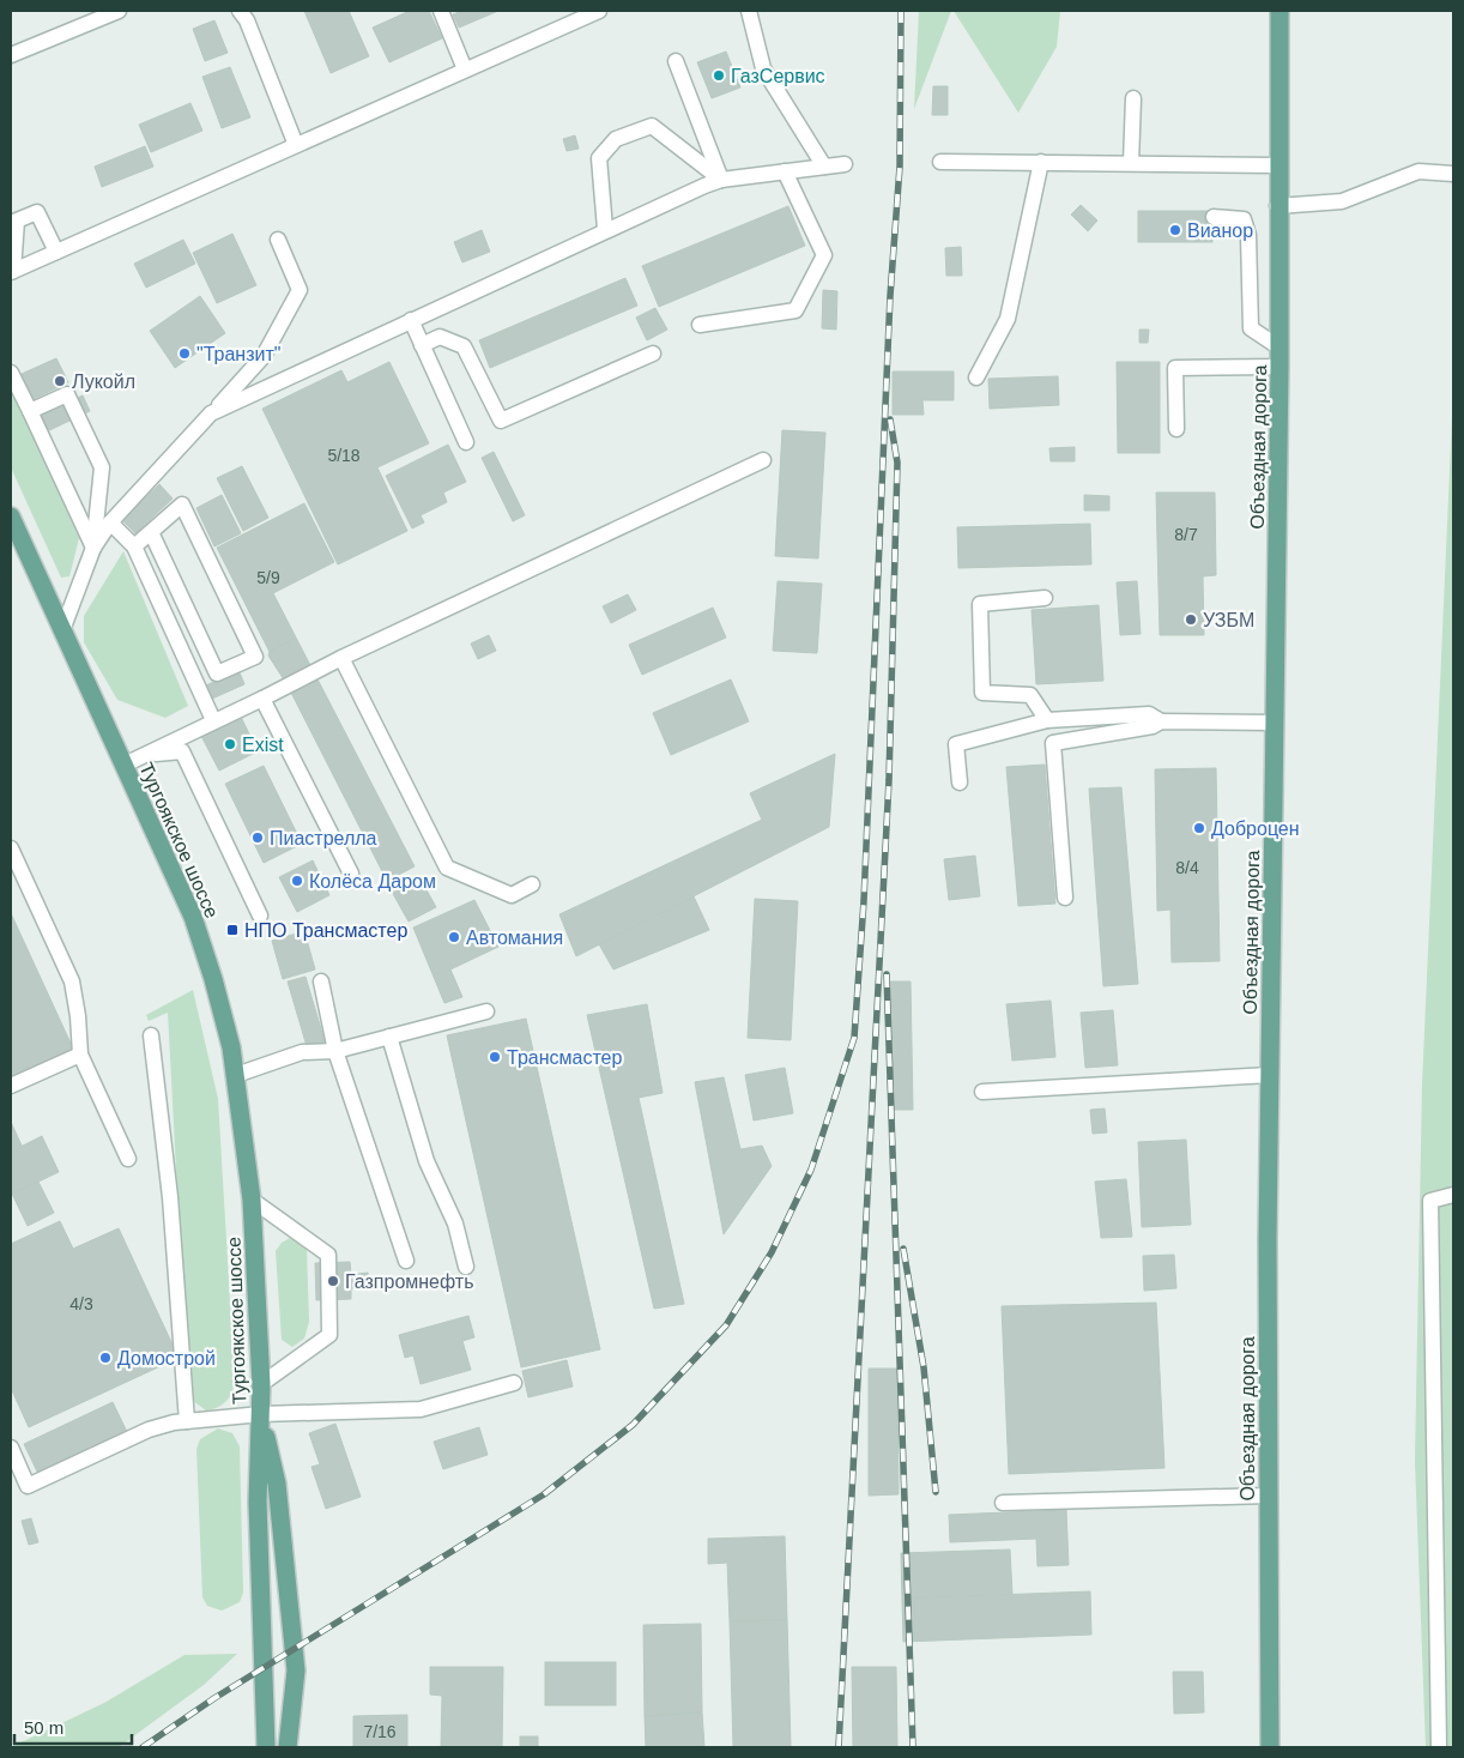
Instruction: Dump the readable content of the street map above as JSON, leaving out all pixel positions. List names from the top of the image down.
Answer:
{
  "streets": {
    "main road": ["Объездная дорога", "Тургоякское шоссе"]
  },
  "places": {
    "other": [
      "ГазСервис",
      "Вианор",
      "\"Транзит\"",
      "Лукойл",
      "УЗБМ",
      "Exist",
      "Доброцен",
      "Пиастрелла",
      "Колёса Даром",
      "Автомания",
      "Трансмастер",
      "Газпромнефть",
      "Домострой"
    ],
    "transit": ["НПО Трансмастер"]
  },
  "house_numbers": [
    "5/18",
    "8/7",
    "5/9",
    "8/4",
    "4/3",
    "7/16"
  ],
  "scale_bar": "50 m"
}
